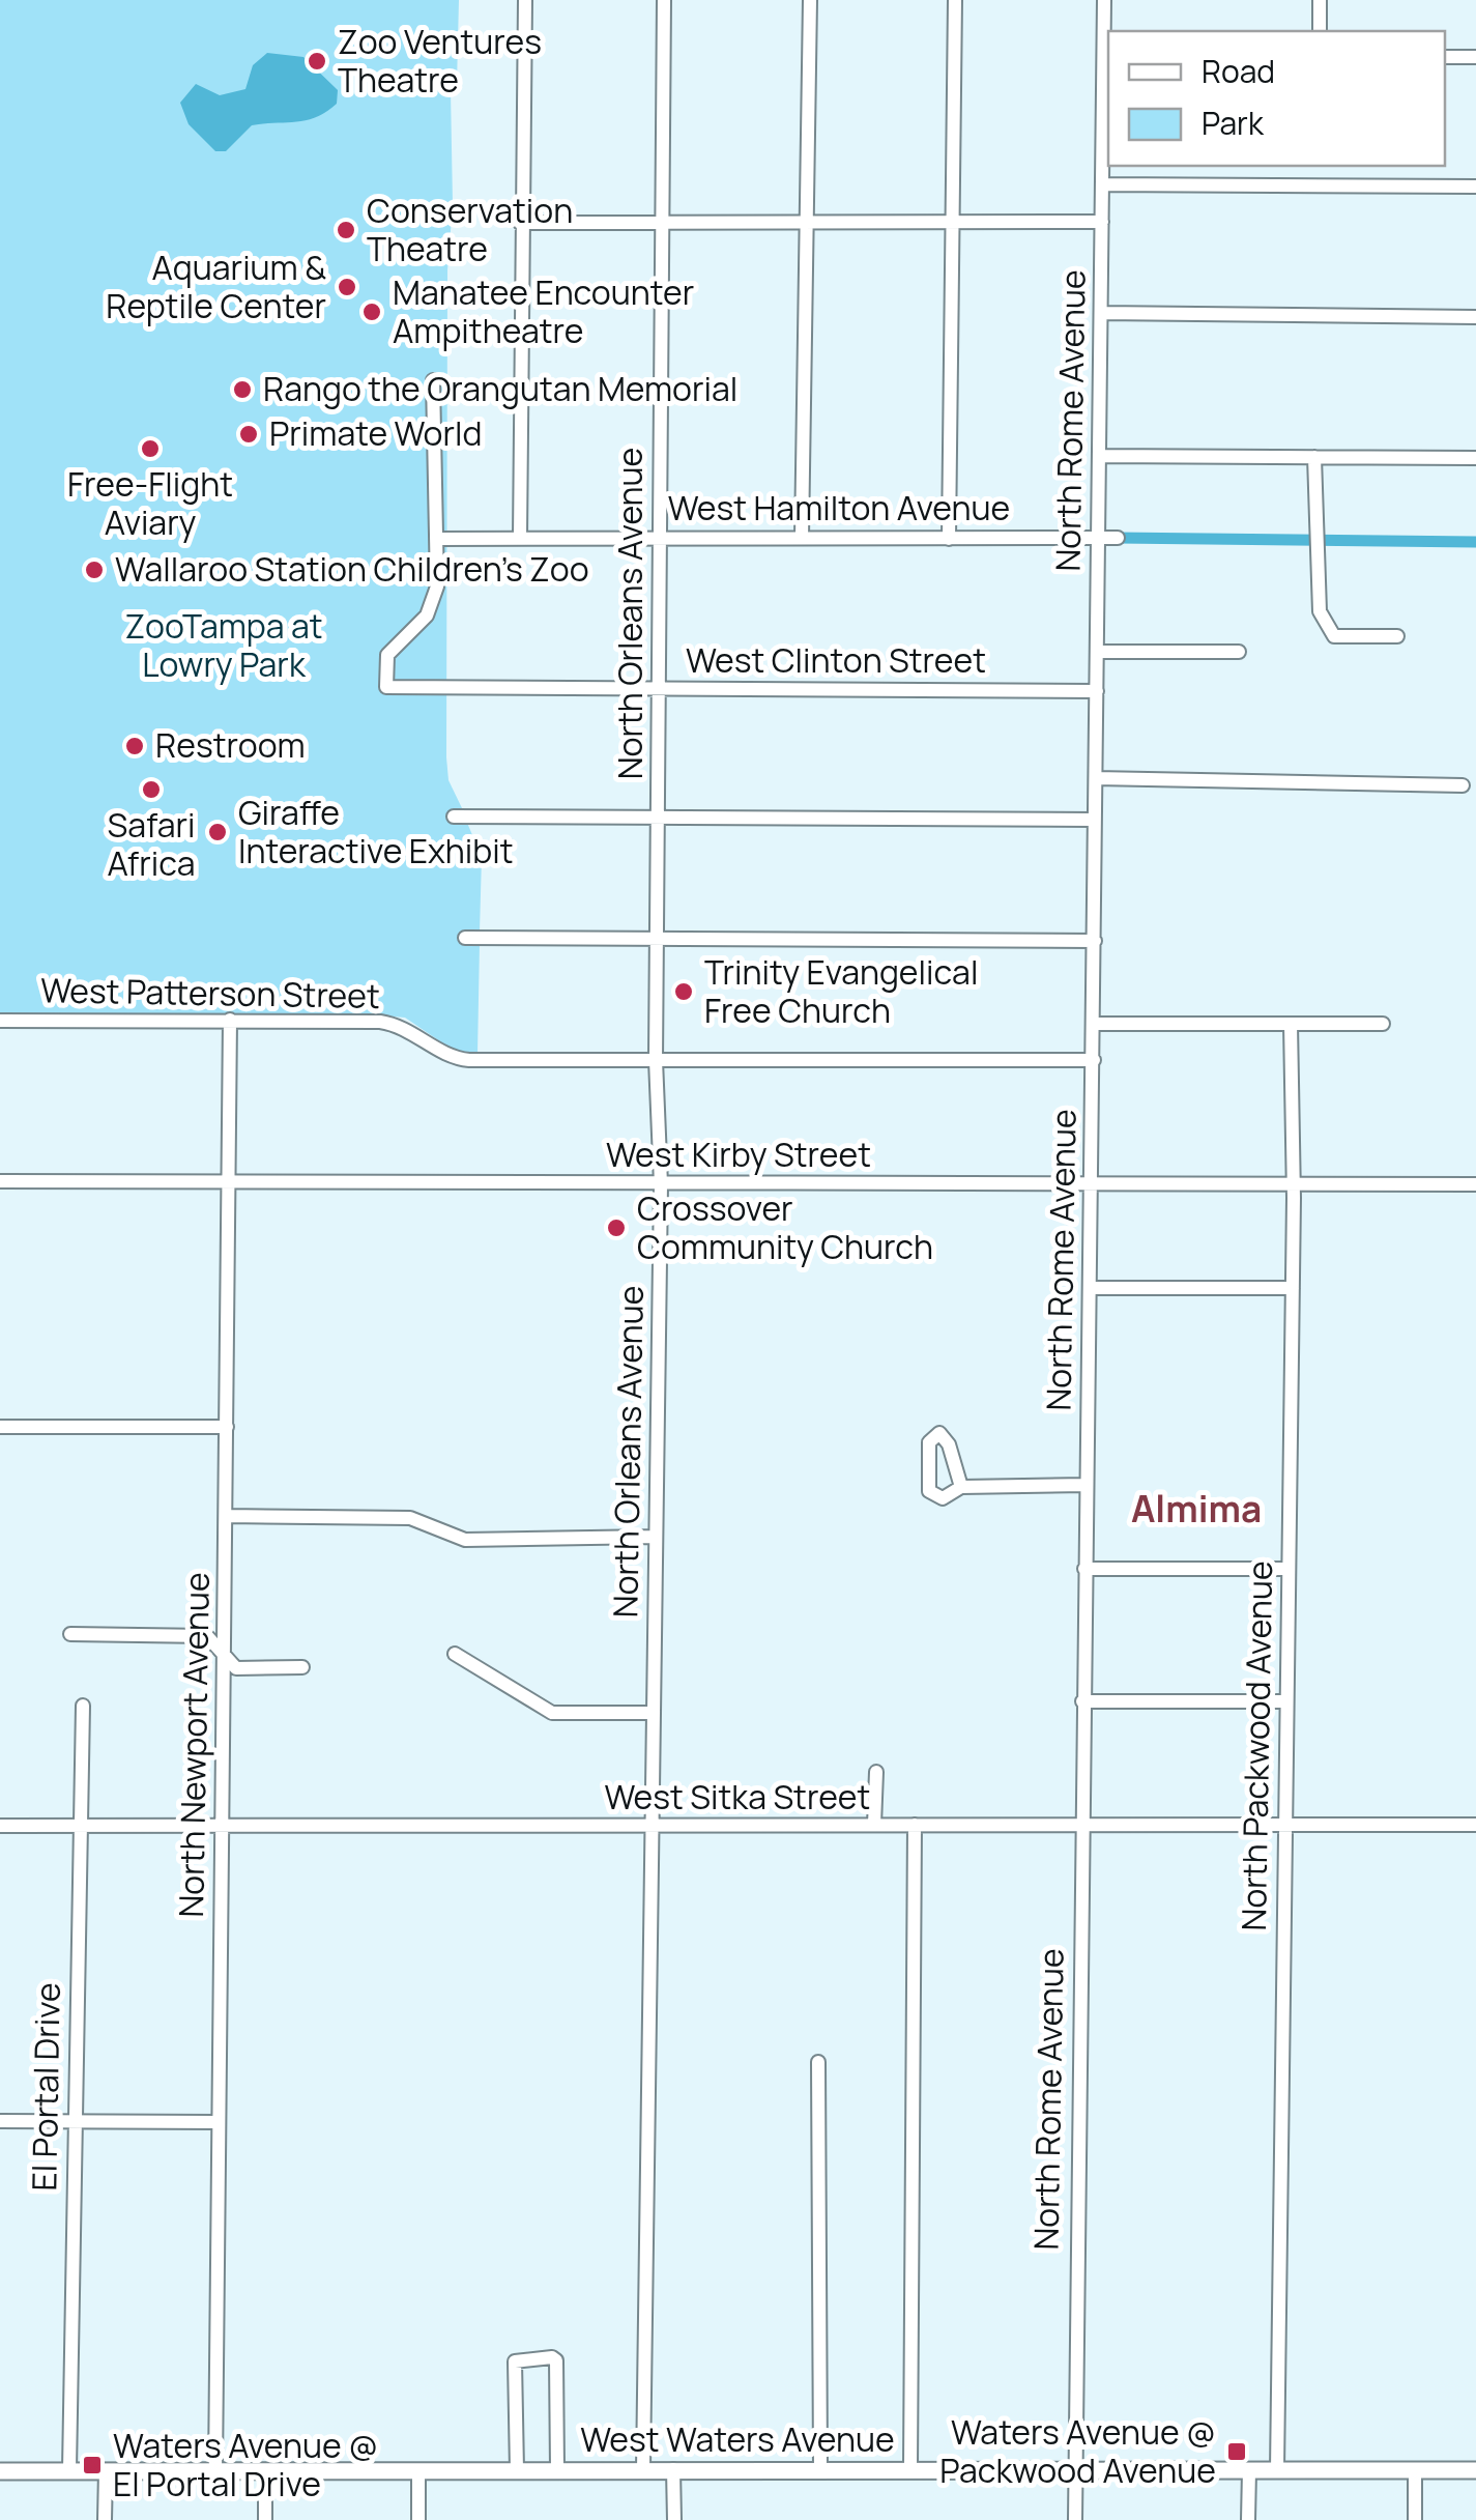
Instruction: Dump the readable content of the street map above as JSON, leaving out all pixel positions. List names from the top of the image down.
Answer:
{
  "streets": {
    "main road": ["West Waters Avenue"],
    "street": [
      "North Rome Avenue",
      "West Hamilton Avenue",
      "North Orleans Avenue",
      "West Clinton Street",
      "West Patterson Street",
      "West Kirby Street",
      "North Newport Avenue",
      "North Packwood Avenue",
      "West Sitka Street",
      "El Portal Drive"
    ]
  },
  "crossings": [
    ["North Rome Avenue", "West Hamilton Avenue"],
    ["North Rome Avenue", "West Clinton Street"],
    ["North Rome Avenue", "West Patterson Street"],
    ["North Rome Avenue", "West Kirby Street"],
    ["North Rome Avenue", "West Sitka Street"],
    ["North Rome Avenue", "West Waters Avenue"],
    ["West Hamilton Avenue", "North Orleans Avenue"],
    ["West Hamilton Avenue", "West Clinton Street"],
    ["North Orleans Avenue", "West Clinton Street"],
    ["North Orleans Avenue", "West Patterson Street"],
    ["North Orleans Avenue", "West Kirby Street"],
    ["North Orleans Avenue", "West Sitka Street"],
    ["North Orleans Avenue", "West Waters Avenue"],
    ["West Patterson Street", "North Newport Avenue"],
    ["West Kirby Street", "North Newport Avenue"],
    ["West Kirby Street", "North Packwood Avenue"],
    ["North Newport Avenue", "West Sitka Street"],
    ["North Newport Avenue", "West Waters Avenue"],
    ["North Packwood Avenue", "West Sitka Street"],
    ["North Packwood Avenue", "West Waters Avenue"],
    ["West Sitka Street", "El Portal Drive"],
    ["El Portal Drive", "West Waters Avenue"]
  ],
  "districts": ["Almima"],
  "parks": ["ZooTampa at Lowry Park"],
  "places": {
    "other": [
      "Zoo Ventures Theatre",
      "Conservation Theatre",
      "Aquarium & Reptile Center",
      "Manatee Encounter Ampitheatre",
      "Rango the Orangutan Memorial",
      "Primate World",
      "Free-Flight Aviary",
      "Wallaroo Station Children's Zoo",
      "Restroom",
      "Safari Africa",
      "Giraffe Interactive Exhibit",
      "Trinity Evangelical Free Church",
      "Crossover Community Church"
    ],
    "transit": ["Waters Avenue @ Packwood Avenue", "Waters Avenue @ El Portal Drive"]
  },
  "legend": ["Road", "Park"]
}
